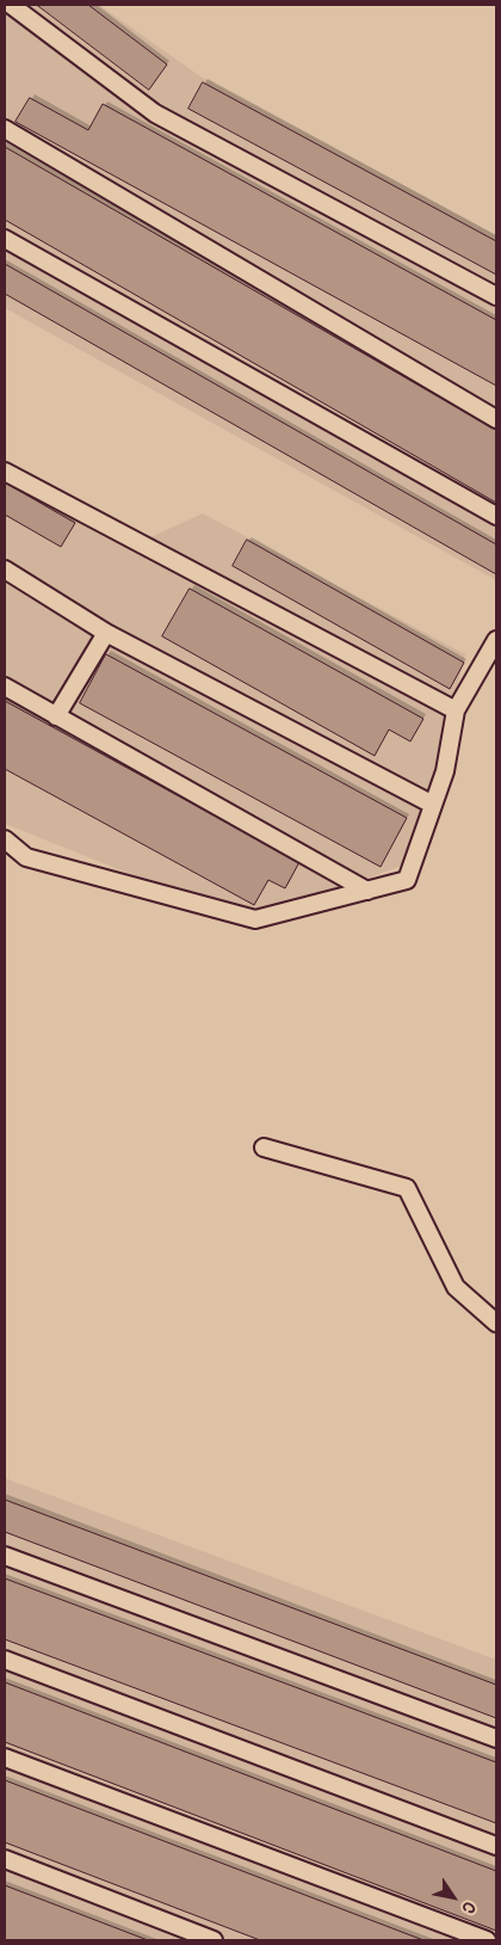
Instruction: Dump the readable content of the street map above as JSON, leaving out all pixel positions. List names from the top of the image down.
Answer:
{
  "north": "bottom right"
}
